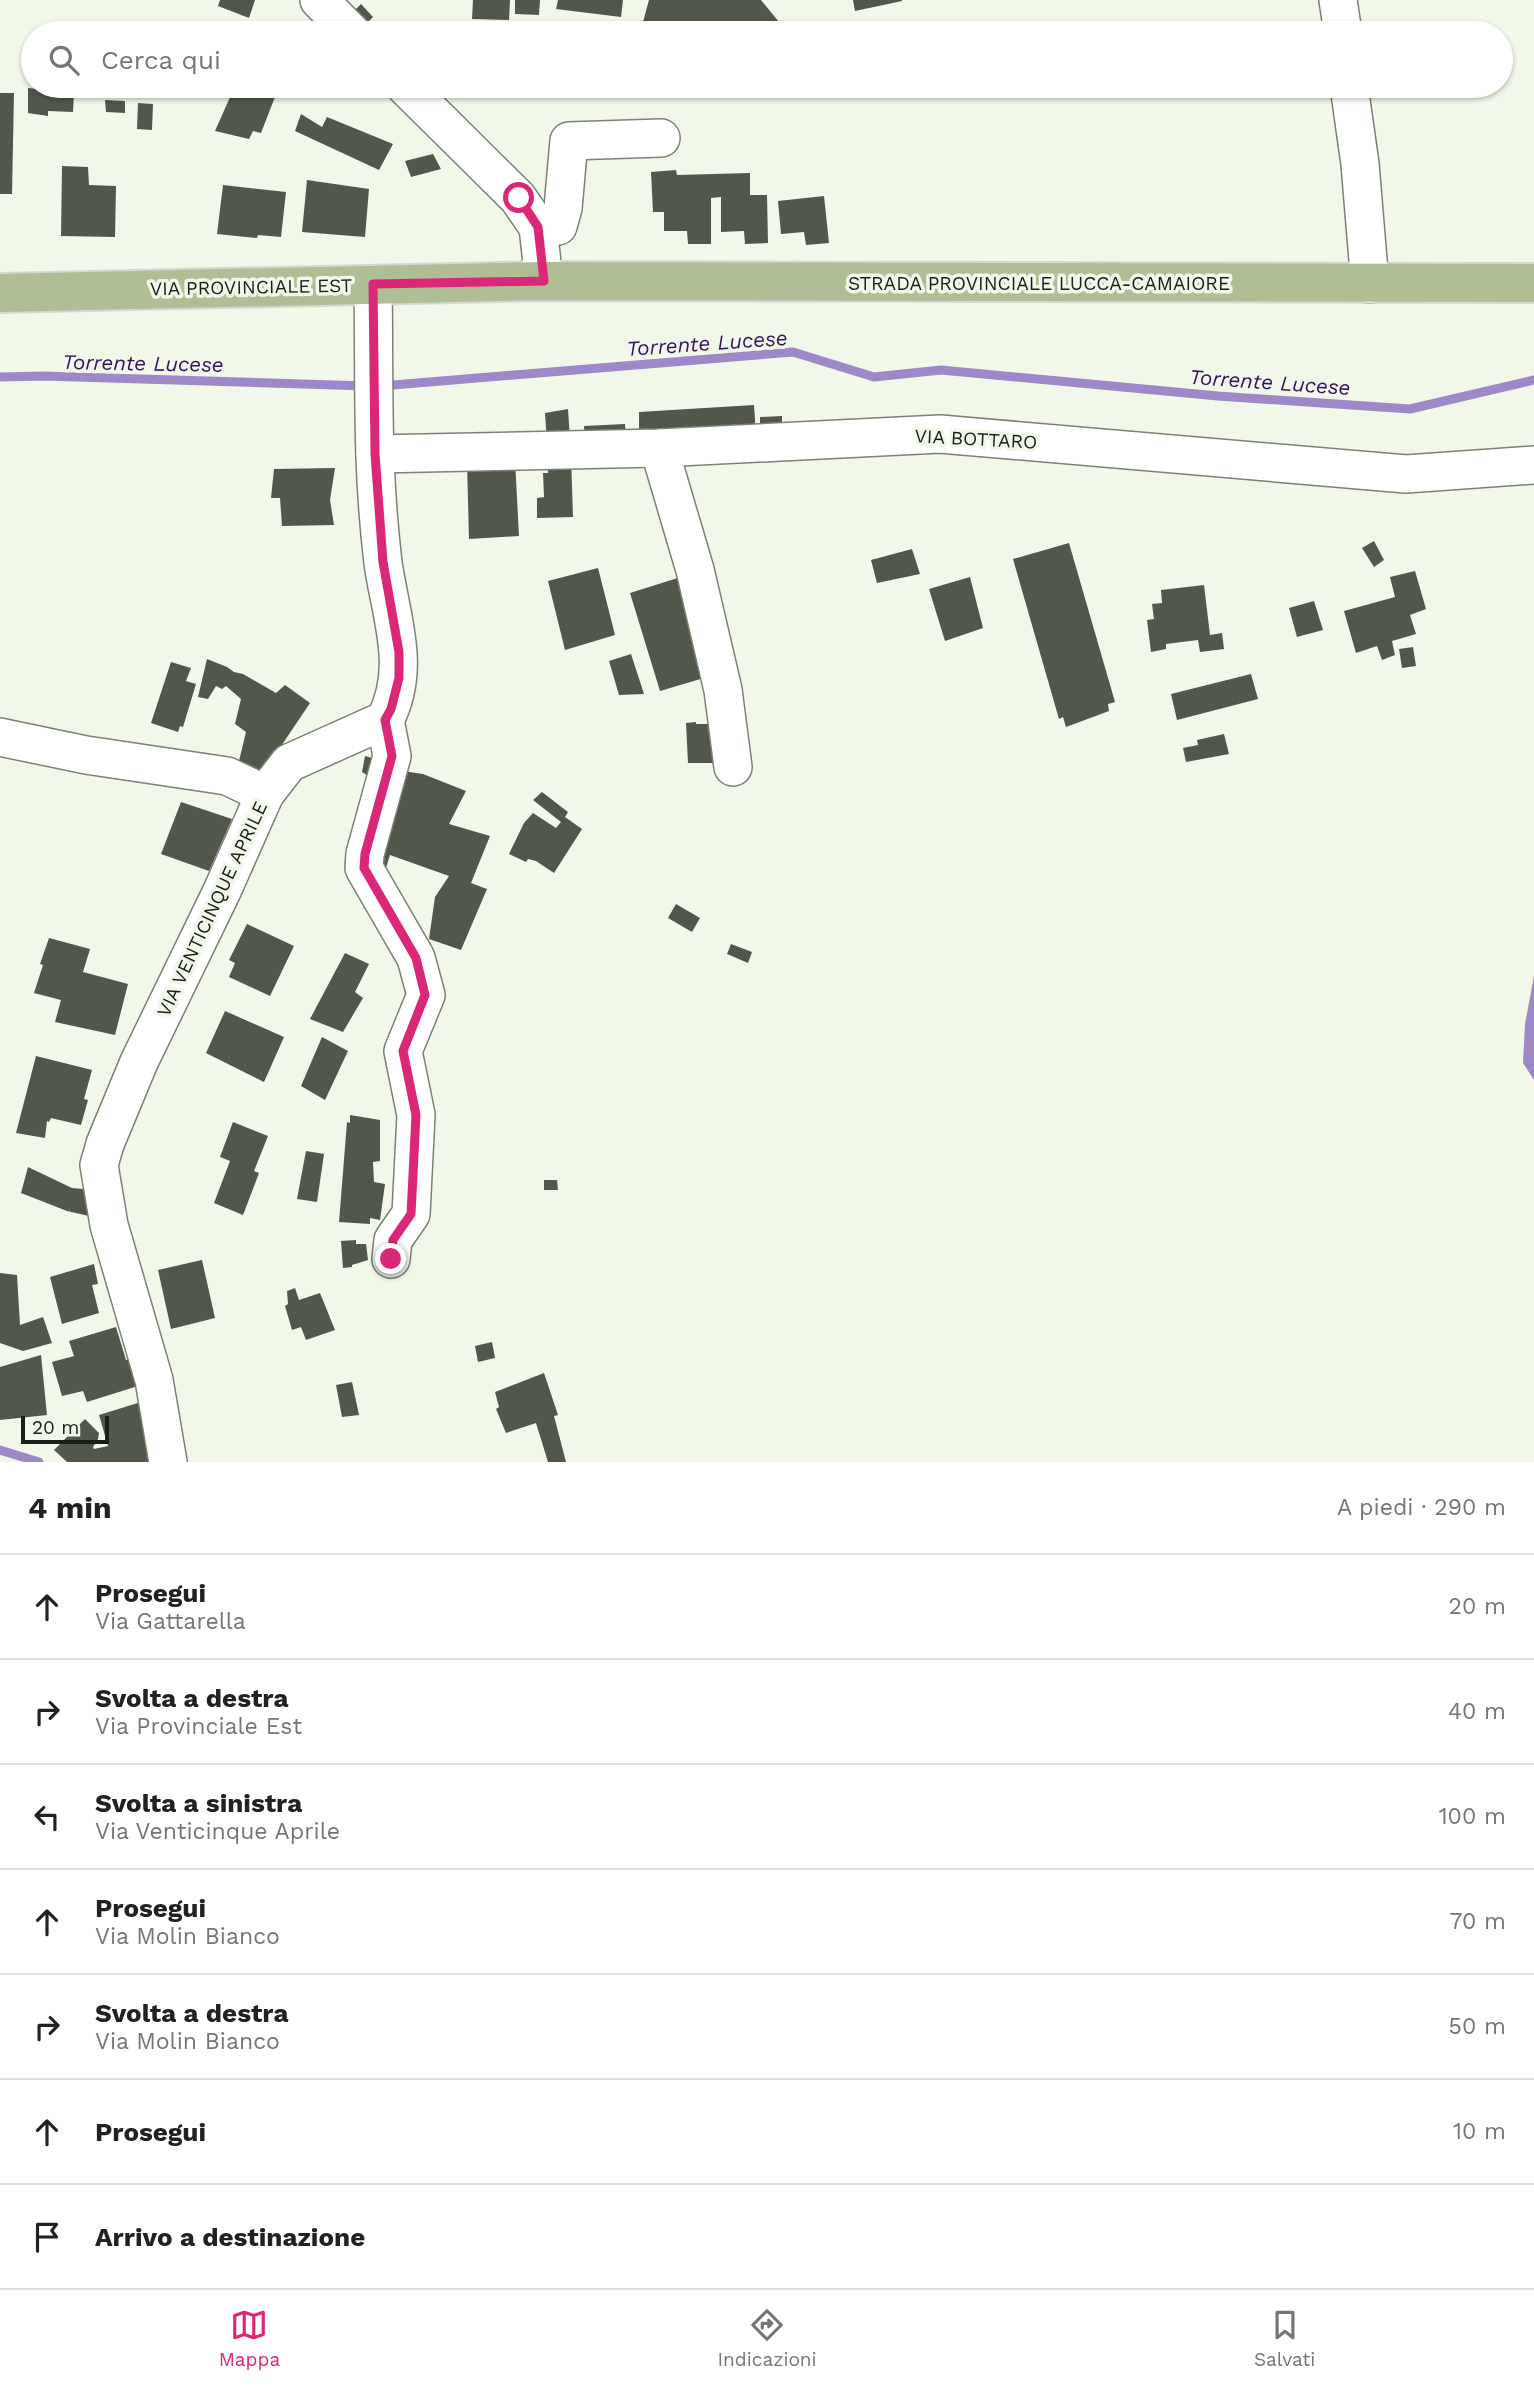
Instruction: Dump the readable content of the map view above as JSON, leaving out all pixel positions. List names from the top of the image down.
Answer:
{
  "streets": {
    "main road": ["STRADA PROVINCIALE LUCCA-CAMAIORE", "VIA PROVINCIALE EST"],
    "street": ["VIA BOTTARO", "VIA VENTICINQUE APRILE"]
  },
  "crossings": [
    ["STRADA PROVINCIALE LUCCA-CAMAIORE", "VIA PROVINCIALE EST"]
  ],
  "water": ["Torrente Lucese"],
  "scale_bar": "20 m",
  "page": {
    "search": "Cerca qui",
    "scale": "20 m",
    "heading": ["4 min", "A piedi · 290 m"],
    "list": [
      ["Prosegui", "Via Gattarella", "20 m"],
      ["Svolta a destra", "Via Provinciale Est", "40 m"],
      ["Svolta a sinistra", "Via Venticinque Aprile", "100 m"],
      ["Prosegui", "Via Molin Bianco", "70 m"],
      ["Svolta a destra", "Via Molin Bianco", "50 m"],
      ["Prosegui", "10 m"],
      "Arrivo a destinazione"
    ],
    "nav": ["Mappa", "Indicazioni", "Salvati"]
  }
}
